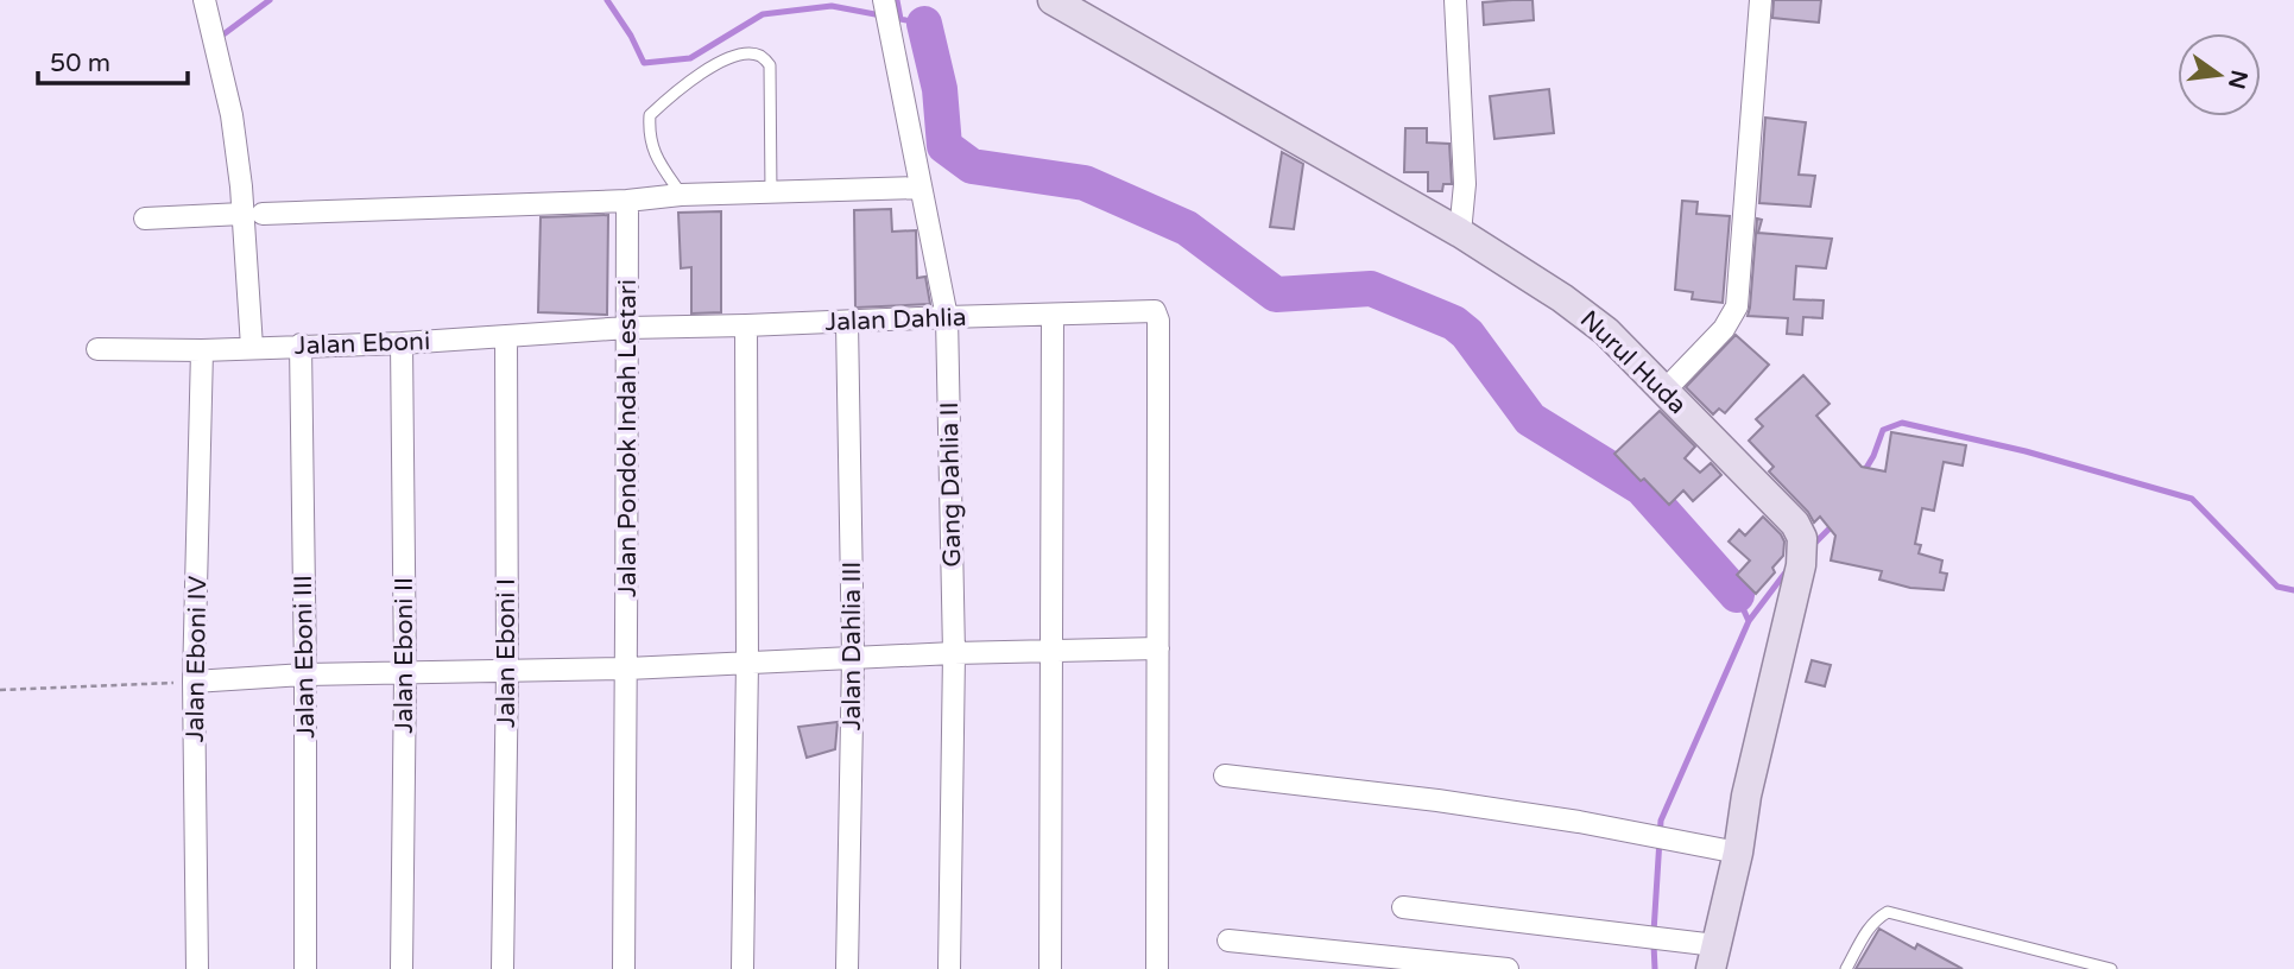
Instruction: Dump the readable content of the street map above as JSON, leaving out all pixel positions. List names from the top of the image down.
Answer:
{
  "streets": {
    "street": [
      "Jalan Dahlia",
      "Jalan Eboni",
      "Nurul Huda",
      "Jalan Pondok Indah Lestari",
      "Gang Dahlia II",
      "Jalan Dahlia III",
      "Jalan Eboni I",
      "Jalan Eboni II",
      "Jalan Eboni III",
      "Jalan Eboni IV"
    ]
  },
  "crossings": [
    ["Jalan Dahlia", "Jalan Eboni"],
    ["Jalan Dahlia", "Jalan Pondok Indah Lestari"],
    ["Jalan Dahlia", "Gang Dahlia II"],
    ["Jalan Dahlia", "Jalan Dahlia III"],
    ["Jalan Eboni", "Jalan Pondok Indah Lestari"],
    ["Jalan Eboni", "Jalan Eboni I"],
    ["Jalan Eboni", "Jalan Eboni II"],
    ["Jalan Eboni", "Jalan Eboni III"],
    ["Jalan Eboni", "Jalan Eboni IV"]
  ],
  "scale_bar": "50 m",
  "north": "right"
}
